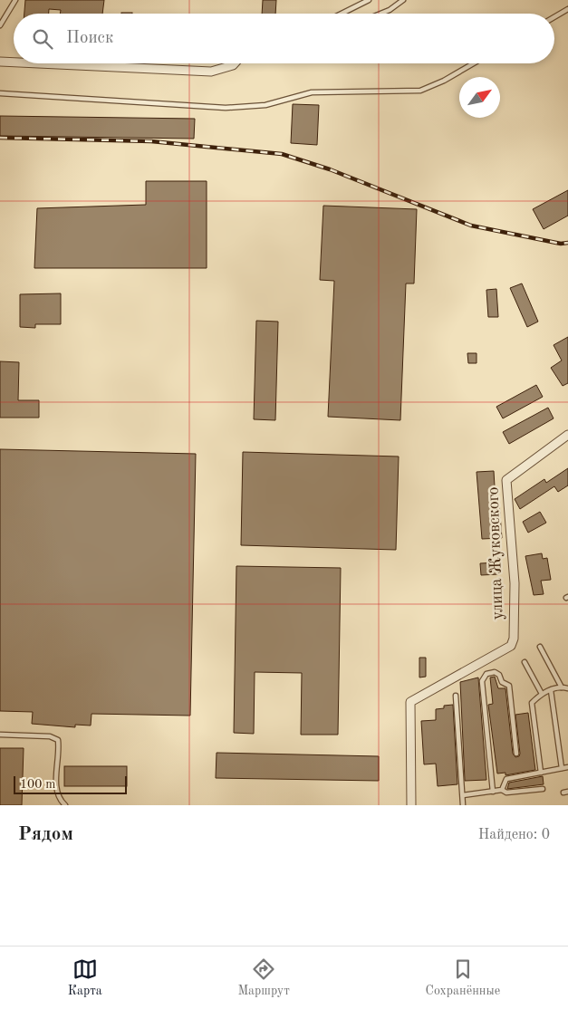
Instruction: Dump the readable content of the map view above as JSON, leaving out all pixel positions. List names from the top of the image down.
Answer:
{
  "streets": {
    "street": ["улица Жуковского"]
  },
  "scale_bar": "100 m",
  "north": "top right",
  "page": {
    "search": "Поиск",
    "scale": "100 m",
    "heading": ["Рядом", "Найдено: 0"],
    "nav": ["Карта", "Маршрут", "Сохранённые"]
  }
}
